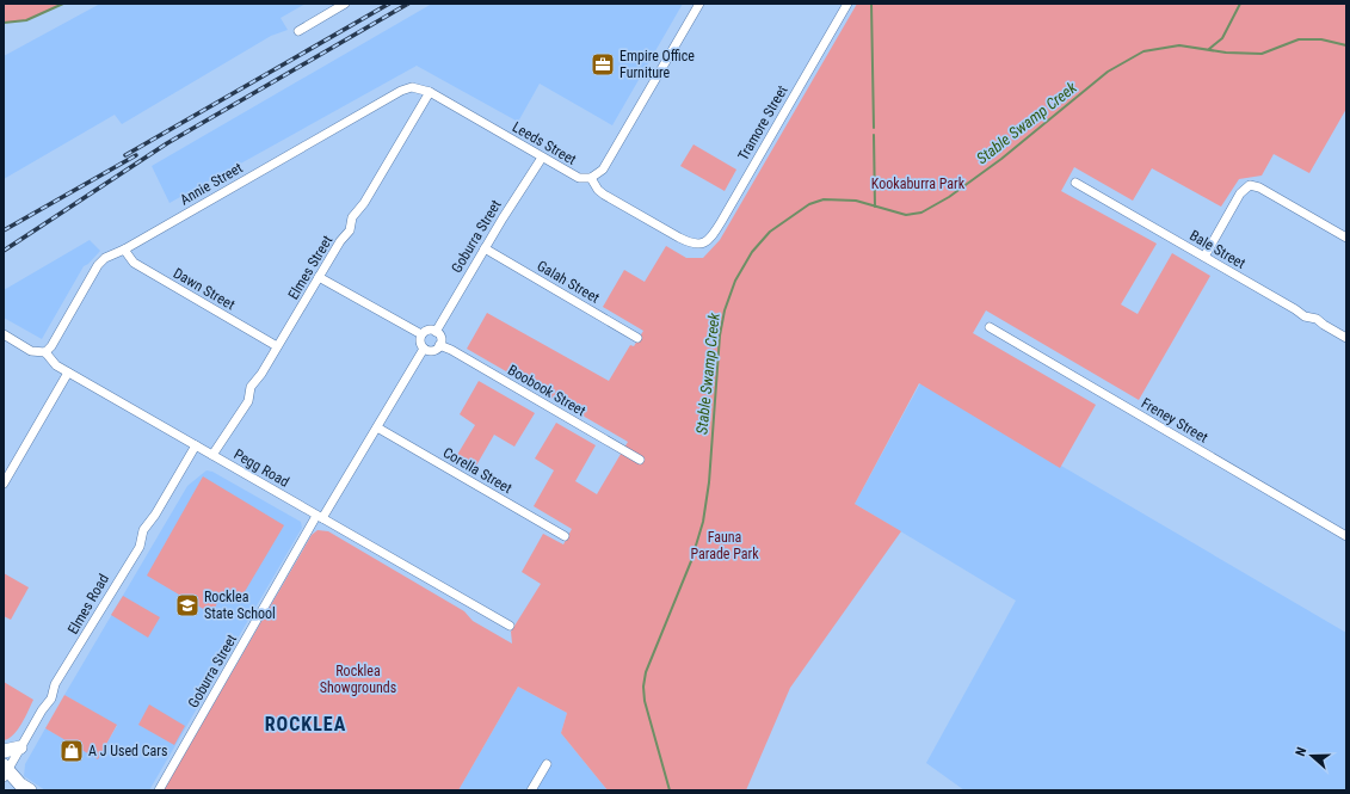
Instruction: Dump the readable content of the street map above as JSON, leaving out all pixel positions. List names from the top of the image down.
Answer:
{
  "streets": {
    "street": [
      "Tramore Street",
      "Leeds Street",
      "Annie Street",
      "Goburra Street",
      "Bale Street",
      "Elmes Street",
      "Galah Street",
      "Dawn Street",
      "Boobook Street",
      "Freney Street",
      "Pegg Road",
      "Corella Street",
      "Elmes Road"
    ]
  },
  "crossings": [
    ["Tramore Street", "Leeds Street"],
    ["Leeds Street", "Annie Street"],
    ["Leeds Street", "Goburra Street"],
    ["Leeds Street", "Elmes Street"],
    ["Annie Street", "Elmes Street"],
    ["Annie Street", "Dawn Street"],
    ["Annie Street", "Pegg Road"],
    ["Goburra Street", "Galah Street"],
    ["Goburra Street", "Boobook Street"],
    ["Goburra Street", "Pegg Road"],
    ["Goburra Street", "Corella Street"],
    ["Elmes Street", "Dawn Street"],
    ["Elmes Street", "Pegg Road"],
    ["Pegg Road", "Elmes Road"]
  ],
  "districts": ["ROCKLEA"],
  "water": ["Stable Swamp Creek"],
  "parks": ["Kookaburra Park", "Fauna Parade Park", "Rocklea Showgrounds"],
  "places": {
    "office": ["Empire Office Furniture"],
    "school or university": ["Rocklea State School"],
    "shop": ["A J Used Cars"]
  },
  "north": "left"
}
